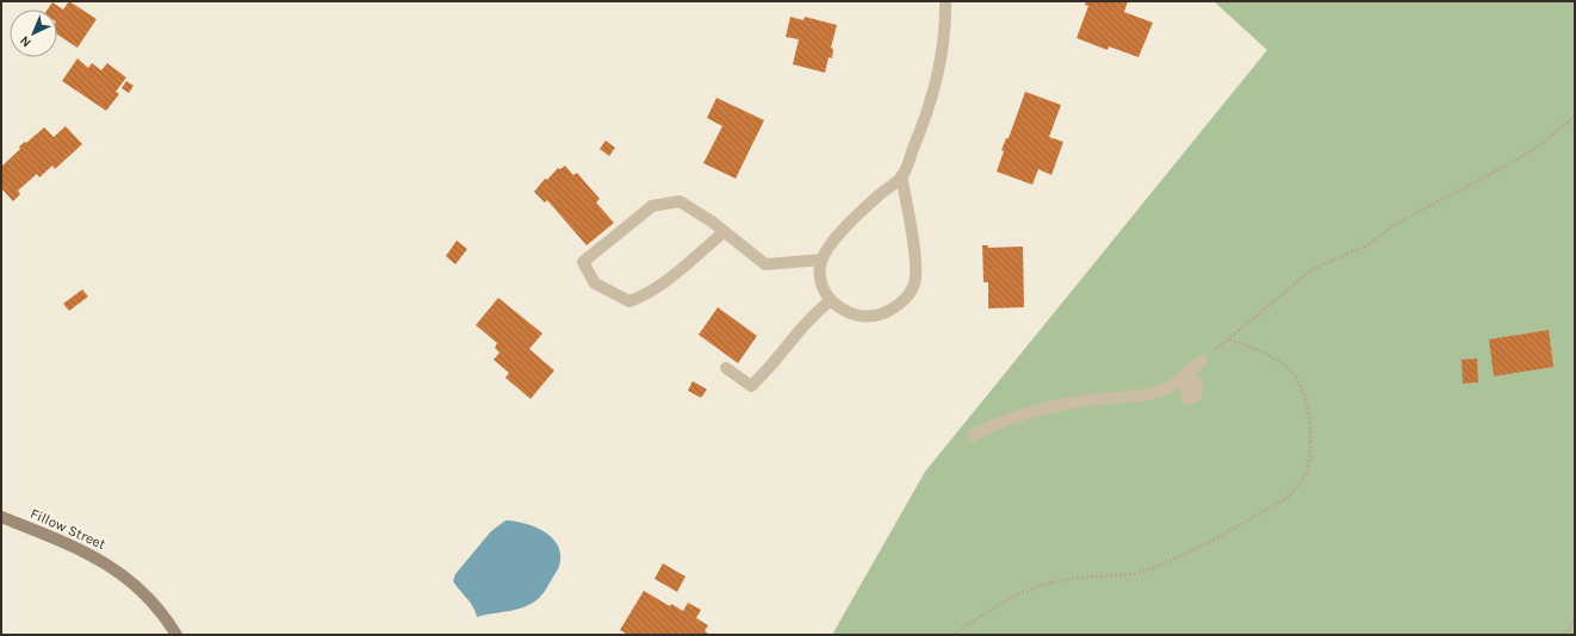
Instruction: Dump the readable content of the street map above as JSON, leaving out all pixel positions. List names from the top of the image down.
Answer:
{
  "streets": {
    "street": ["Fillow Street"]
  },
  "north": "bottom left"
}
